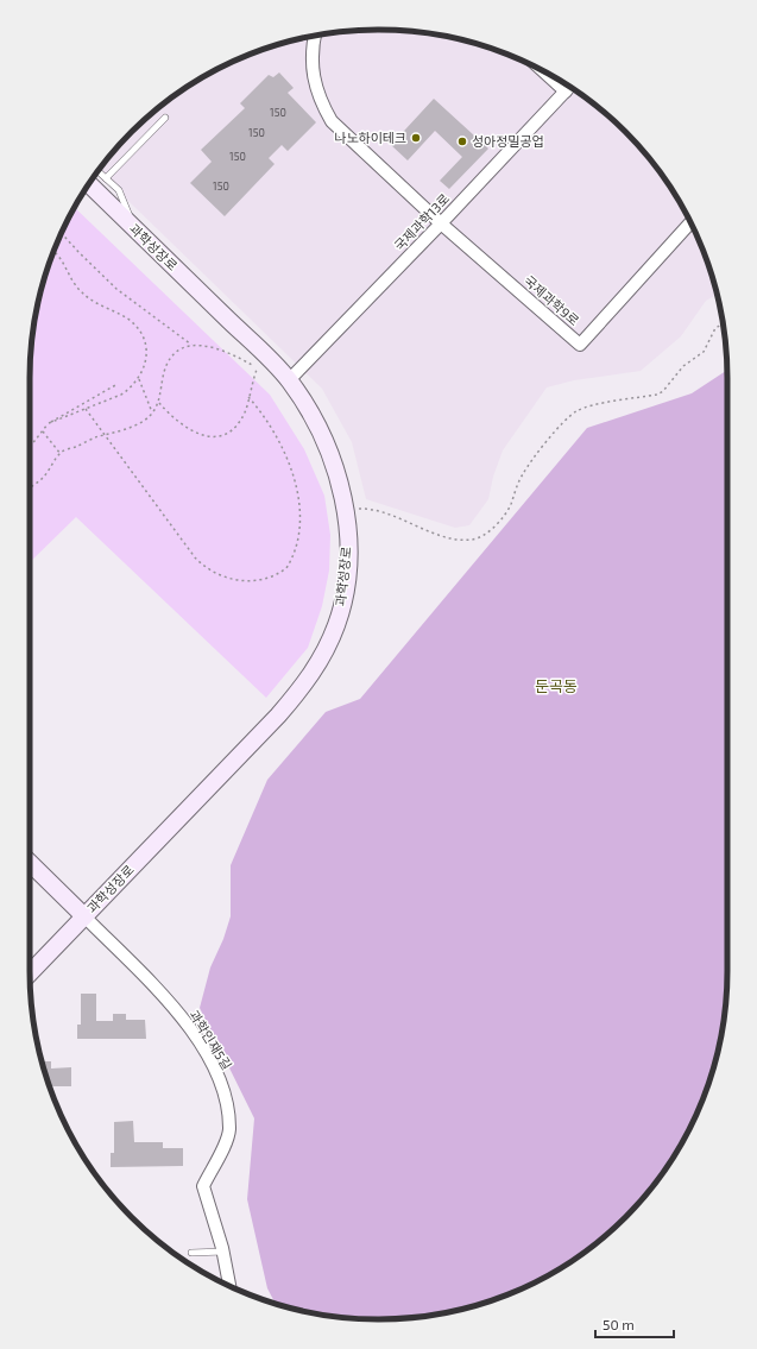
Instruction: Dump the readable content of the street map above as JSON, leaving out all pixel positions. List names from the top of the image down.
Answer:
{
  "streets": {
    "street": [
      "국제과학13로",
      "과학성장로",
      "국제과학9로",
      "과학인재5길"
    ]
  },
  "crossings": [
    ["국제과학13로", "과학성장로"],
    ["국제과학13로", "국제과학9로"],
    ["과학성장로", "과학인재5길"]
  ],
  "districts": ["둔곡동"],
  "places": ["나노하이테크", "성아정밀공업"],
  "house_numbers": [
    "150",
    "150",
    "150",
    "150"
  ],
  "scale_bar": "50 m"
}
